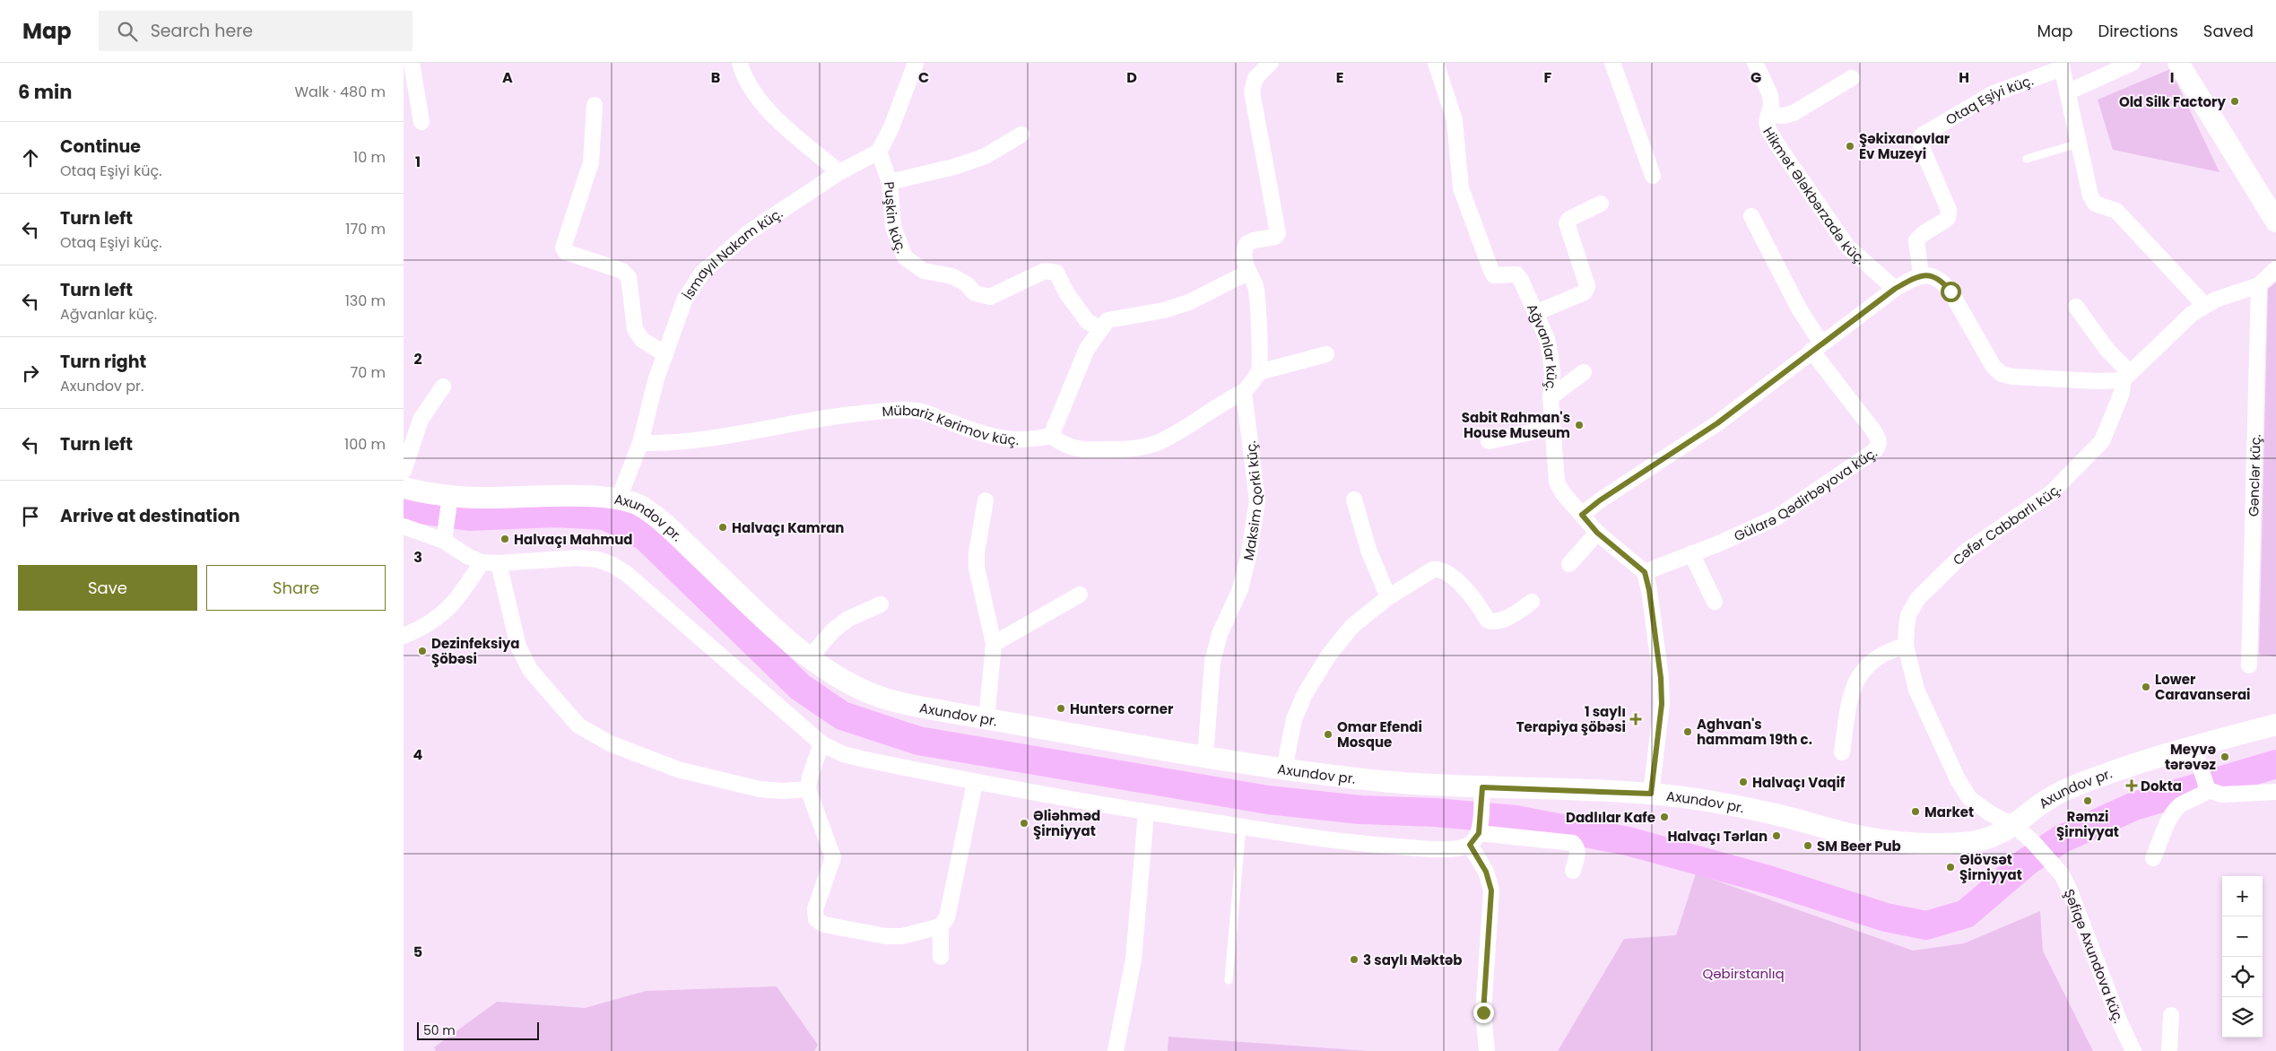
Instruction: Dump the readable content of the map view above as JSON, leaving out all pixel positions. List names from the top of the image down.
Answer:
{
  "streets": {
    "street": [
      "Otaq Eşiyi küç.",
      "Hikmət Ələkbərzadə küç.",
      "Puşkin küç.",
      "İsmayıl Nakam küç.",
      "Ağvanlar küç.",
      "Mübariz Kərimov küç.",
      "Gənclər küç.",
      "Gülarə Qədirbəyova küç.",
      "Maksim Qorki küç.",
      "Axundov pr.",
      "Cəfər Cabbarlı küç.",
      "Şəfiqə Axundova küç."
    ]
  },
  "crossings": [
    ["Puşkin küç.", "İsmayıl Nakam küç."],
    ["İsmayıl Nakam küç.", "Mübariz Kərimov küç."],
    ["İsmayıl Nakam küç.", "Axundov pr."],
    ["Ağvanlar küç.", "Gülarə Qədirbəyova küç."],
    ["Maksim Qorki küç.", "Axundov pr."],
    ["Axundov pr.", "Cəfər Cabbarlı küç."],
    ["Cəfər Cabbarlı küç.", "Şəfiqə Axundova küç."]
  ],
  "parks": ["Qəbirstanlıq"],
  "places": {
    "other": [
      "Old Silk Factory",
      "Şəkixanovlar Ev Muzeyi",
      "Sabit Rahman's House Museum",
      "Halvaçı Kamran",
      "Halvaçı Mahmud",
      "Dezinfeksiya Şöbəsi",
      "Lower Caravanserai",
      "Hunters corner",
      "Aghvan's hammam 19th c.",
      "Omar Efendi Mosque",
      "Meyvə tərəvəz",
      "Halvaçı Vaqif",
      "Rəmzi Şirniyyat",
      "Market",
      "Dadlılar Kafe",
      "Əliəhməd Şirniyyat",
      "Halvaçı Tərlan",
      "SM Beer Pub",
      "Əlövsət Şirniyyat",
      "3 saylı Məktəb"
    ],
    "health": ["1 saylı Terapiya şöbəsi", "Dokta"]
  },
  "scale_bar": "50 m",
  "page": {
    "header": "Map",
    "search": "Search here",
    "nav": ["Map", "Directions", "Saved"],
    "heading": ["6 min", "Walk · 480 m"],
    "list": [
      ["Continue", "Otaq Eşiyi küç.", "10 m"],
      ["Turn left", "Otaq Eşiyi küç.", "170 m"],
      ["Turn left", "Ağvanlar küç.", "130 m"],
      ["Turn right", "Axundov pr.", "70 m"],
      ["Turn left", "100 m"],
      "Arrive at destination"
    ],
    "buttons": ["Save", "Share"],
    "map_buttons": ["+", "−"],
    "scale": "50 m"
  },
  "grid": {
    "columns": [
      "A",
      "B",
      "C",
      "D",
      "E",
      "F",
      "G",
      "H",
      "I"
    ],
    "rows": [
      "1",
      "2",
      "3",
      "4",
      "5"
    ]
  }
}
